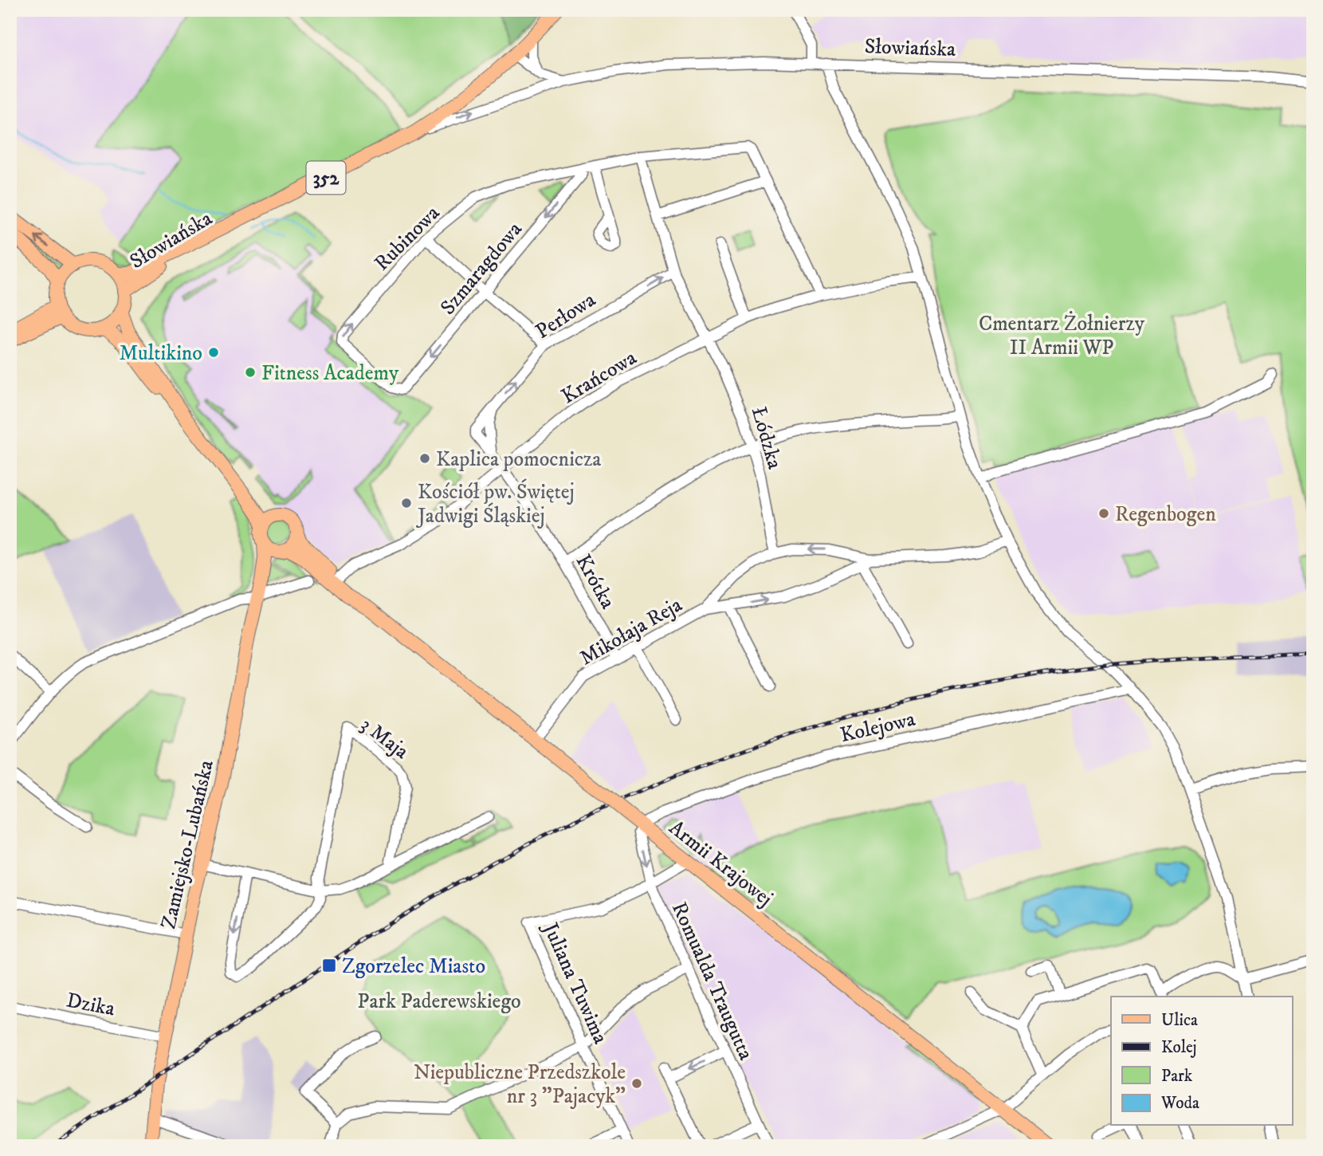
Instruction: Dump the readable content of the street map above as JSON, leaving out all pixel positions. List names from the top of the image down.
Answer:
{
  "streets": {
    "main road": [
      "Słowiańska",
      "352",
      "Zamiejsko-Lubańska",
      "Armii Krajowej"
    ],
    "street": [
      "Rubinowa",
      "Szmaragdowa",
      "Perłowa",
      "Krańcowa",
      "Łódzka",
      "Krótka",
      "Mikołaja Reja",
      "Kolejowa",
      "3 Maja",
      "Romualda Traugutta",
      "Juliana Tuwima",
      "Dzika"
    ]
  },
  "crossings": [
    ["Słowiańska", "352"],
    ["Rubinowa", "Szmaragdowa"],
    ["Rubinowa", "Łódzka"],
    ["Perłowa", "Krańcowa"],
    ["Perłowa", "Łódzka"],
    ["Perłowa", "Krótka"],
    ["Krańcowa", "Łódzka"],
    ["Krańcowa", "Krótka"],
    ["Krańcowa", "Armii Krajowej"],
    ["Łódzka", "Mikołaja Reja"],
    ["Krótka", "Mikołaja Reja"],
    ["Mikołaja Reja", "Armii Krajowej"],
    ["Kolejowa", "Armii Krajowej"],
    ["Kolejowa", "Romualda Traugutta"],
    ["Zamiejsko-Lubańska", "Armii Krajowej"],
    ["Zamiejsko-Lubańska", "Dzika"],
    ["Armii Krajowej", "Romualda Traugutta"],
    ["Romualda Traugutta", "Juliana Tuwima"]
  ],
  "one_way": ["Szmaragdowa", "Perłowa"],
  "parks": ["Cmentarz Żołnierzy II Armii WP", "Park Paderewskiego"],
  "places": {
    "other": [
      "Multikino",
      "Fitness Academy",
      "Kaplica pomocnicza",
      "Kościół pw. Świętej Jadwigi Śląskiej",
      "Regenbogen",
      "Niepubliczne Przedszkole nr 3 \"Pajacyk\""
    ],
    "transit": ["Zgorzelec Miasto"]
  },
  "legend": [
    "Ulica",
    "Kolej",
    "Park",
    "Woda"
  ]
}
